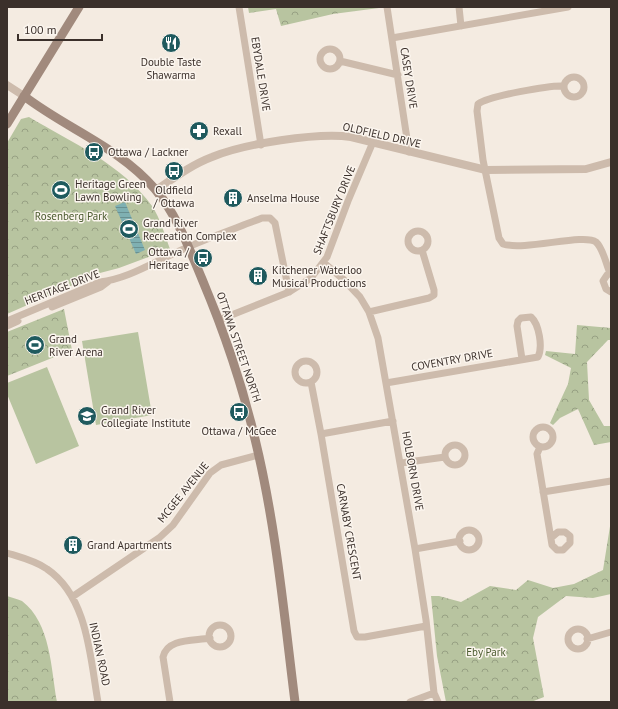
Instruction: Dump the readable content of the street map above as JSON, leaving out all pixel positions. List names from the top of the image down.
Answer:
{
  "streets": {
    "main road": ["OTTAWA STREET NORTH"],
    "street": [
      "EBYDALE DRIVE",
      "CASEY DRIVE",
      "OLDFIELD DRIVE",
      "SHAFTSBURY DRIVE",
      "HERITAGE DRIVE",
      "COVENTRY DRIVE",
      "HOLBORN DRIVE",
      "MCGEE AVENUE",
      "CARNABY CRESCENT",
      "INDIAN ROAD"
    ]
  },
  "crossings": [
    ["EBYDALE DRIVE", "OLDFIELD DRIVE"],
    ["CASEY DRIVE", "OLDFIELD DRIVE"],
    ["OLDFIELD DRIVE", "SHAFTSBURY DRIVE"],
    ["OLDFIELD DRIVE", "OTTAWA STREET NORTH"],
    ["SHAFTSBURY DRIVE", "HERITAGE DRIVE"],
    ["SHAFTSBURY DRIVE", "OTTAWA STREET NORTH"],
    ["SHAFTSBURY DRIVE", "HOLBORN DRIVE"],
    ["HERITAGE DRIVE", "OTTAWA STREET NORTH"],
    ["OTTAWA STREET NORTH", "MCGEE AVENUE"],
    ["COVENTRY DRIVE", "HOLBORN DRIVE"],
    ["HOLBORN DRIVE", "CARNABY CRESCENT"],
    ["MCGEE AVENUE", "INDIAN ROAD"]
  ],
  "parks": ["Rosenberg Park", "Eby Park"],
  "places": {
    "restaurant": ["Double Taste Shawarma"],
    "pharmacy": ["Rexall"],
    "bus stop": [
      "Ottawa / Lackner",
      "Oldfield / Ottawa",
      "Ottawa / Heritage",
      "Ottawa / McGee"
    ],
    "sports": ["Heritage Green Lawn Bowling", "Grand River Recreation Complex", "Grand River Arena"],
    "building": ["Anselma House", "Kitchener Waterloo Musical Productions", "Grand Apartments"],
    "school or university": ["Grand River Collegiate Institute"]
  },
  "scale_bar": "100 m"
}
